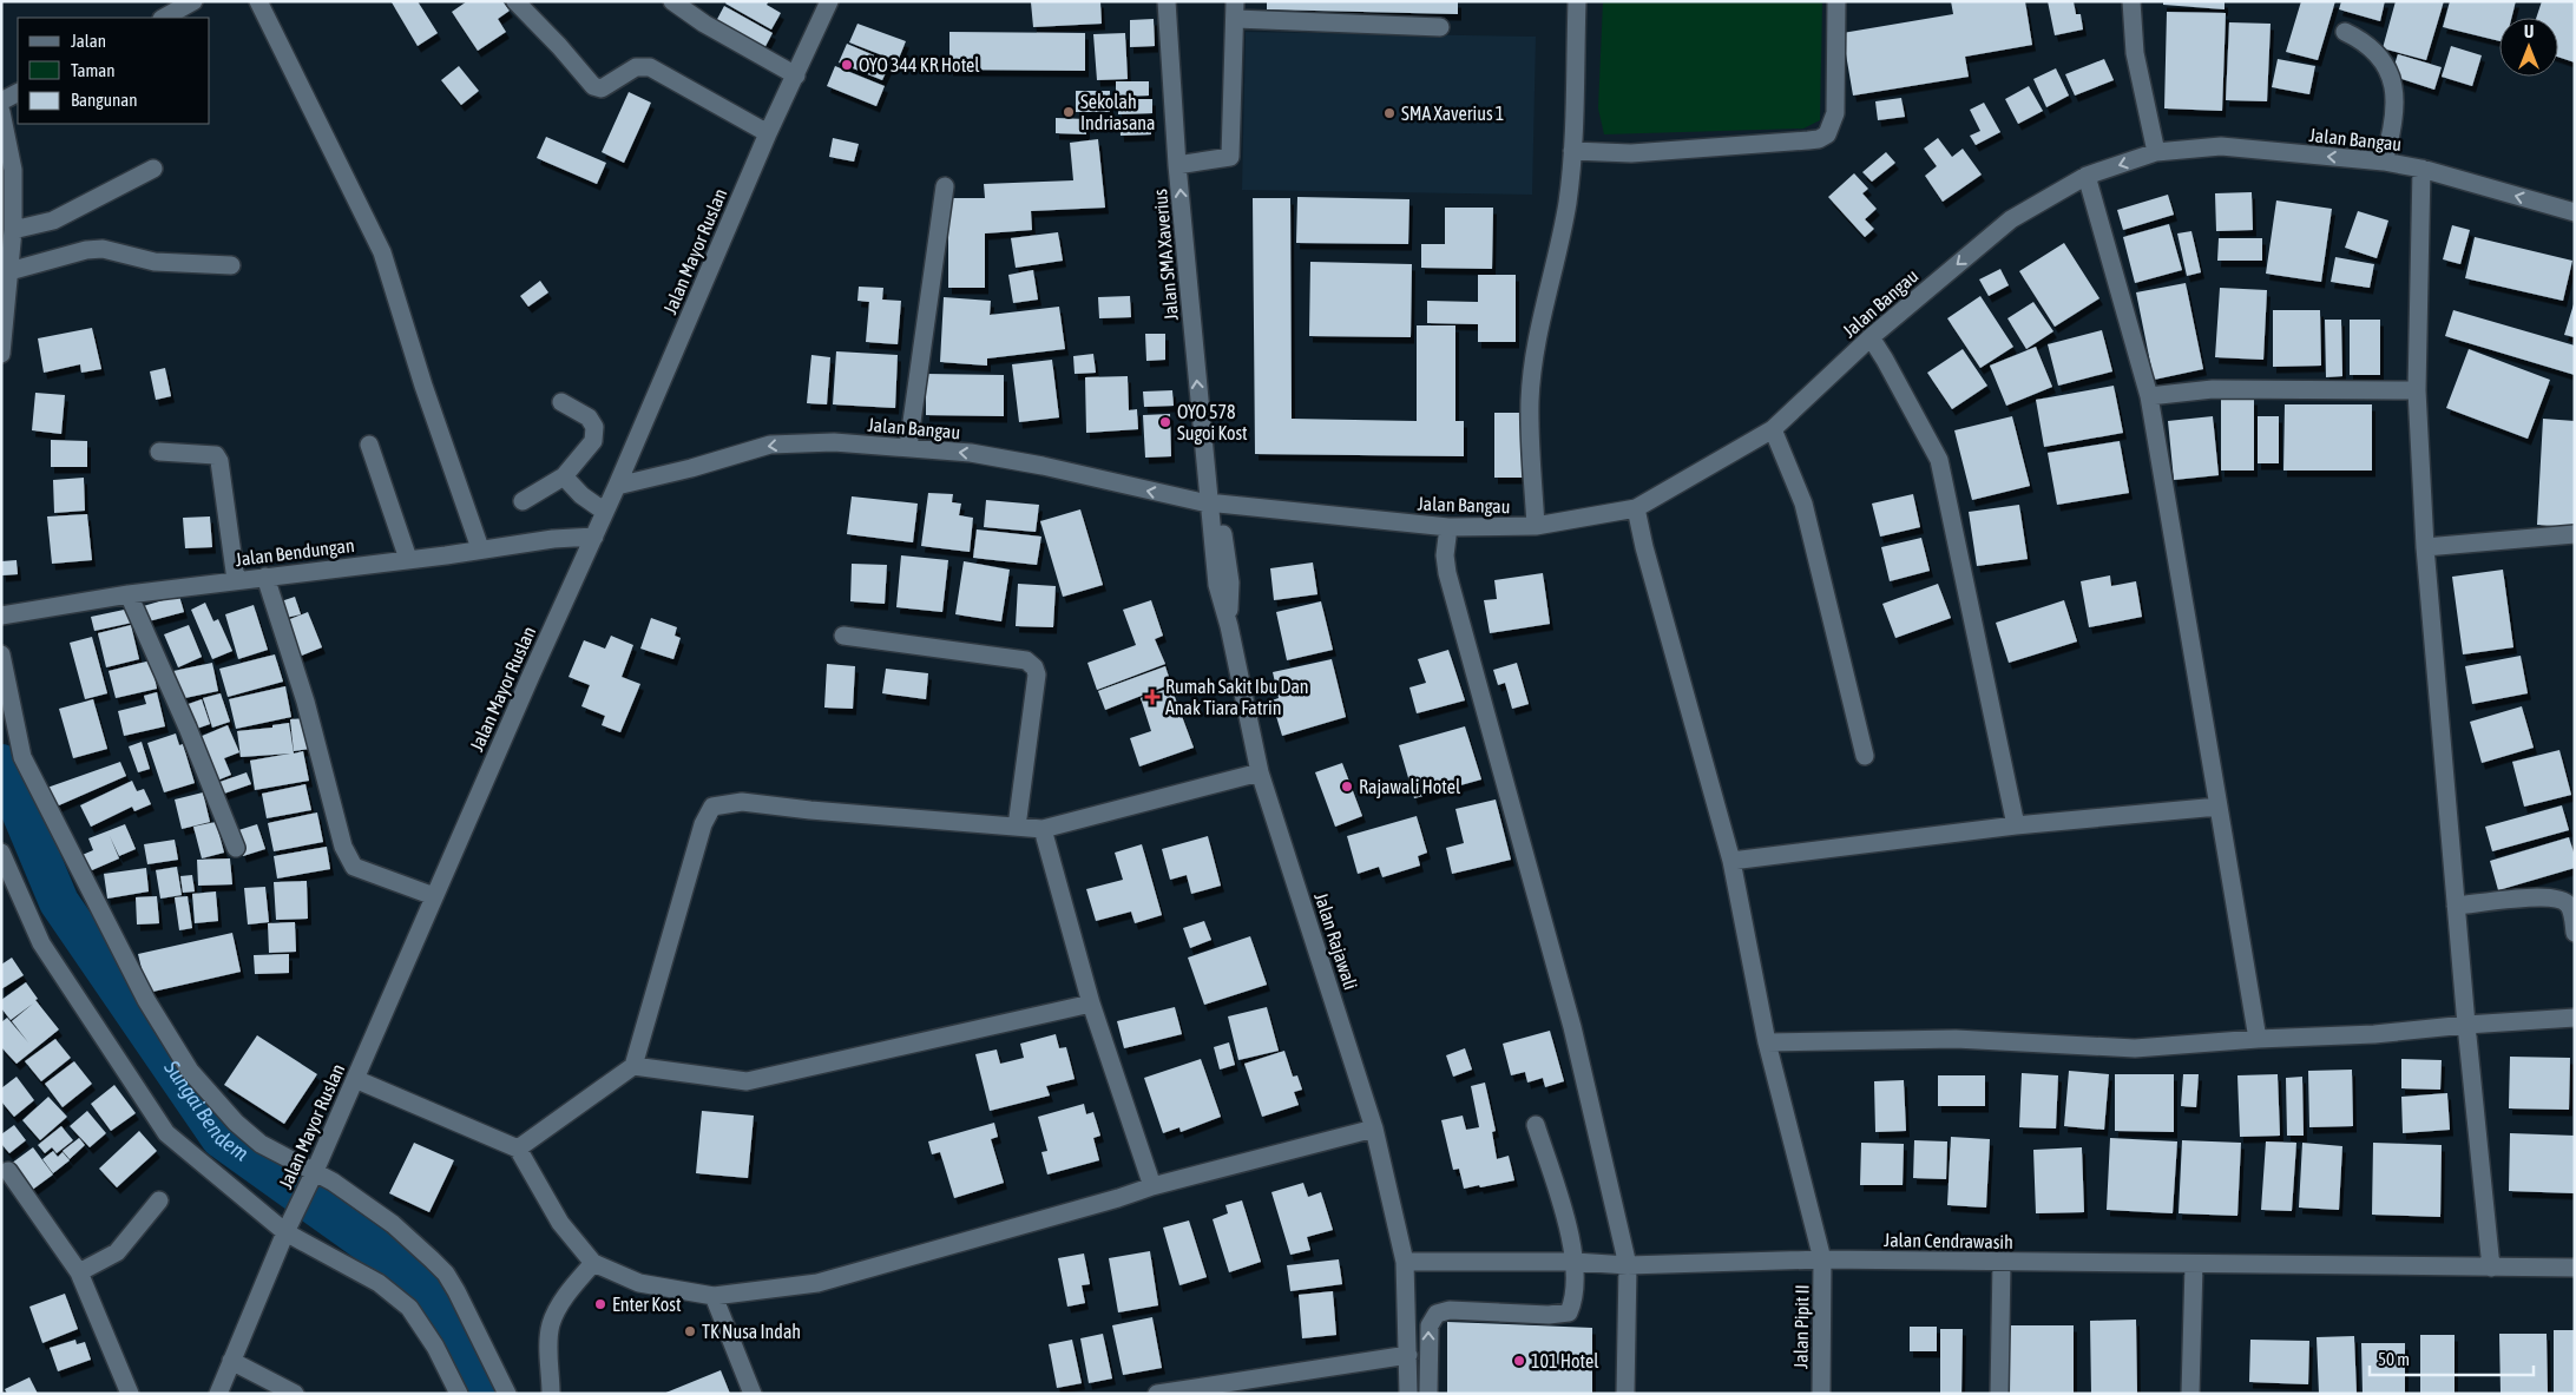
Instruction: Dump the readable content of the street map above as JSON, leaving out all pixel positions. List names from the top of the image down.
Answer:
{
  "streets": {
    "street": [
      "Jalan Bangau",
      "Jalan Mayor Ruslan",
      "Jalan SMA Xaverius",
      "Jalan Bendungan",
      "Jalan Rajawali",
      "Jalan Cendrawasih",
      "Jalan Pipit II"
    ]
  },
  "crossings": [
    ["Jalan Bangau", "Jalan Mayor Ruslan"],
    ["Jalan Bangau", "Jalan SMA Xaverius"],
    ["Jalan Bangau", "Jalan Pipit II"],
    ["Jalan Mayor Ruslan", "Jalan Bendungan"],
    ["Jalan SMA Xaverius", "Jalan Rajawali"],
    ["Jalan Rajawali", "Jalan Cendrawasih"],
    ["Jalan Cendrawasih", "Jalan Pipit II"]
  ],
  "one_way": ["Jalan Bangau", "Jalan SMA Xaverius"],
  "water": ["Sungai Bendem"],
  "places": {
    "other": [
      "OYO 344 KR Hotel",
      "Sekolah Indriasana",
      "SMA Xaverius 1",
      "OYO 578 Sugoi Kost",
      "Rajawali Hotel",
      "Enter Kost",
      "TK Nusa Indah",
      "101 Hotel"
    ],
    "health": ["Rumah Sakit Ibu Dan Anak Tiara Fatrin"]
  },
  "legend": ["Jalan", "Taman", "Bangunan"],
  "scale_bar": "50 m",
  "north": "top"
}
